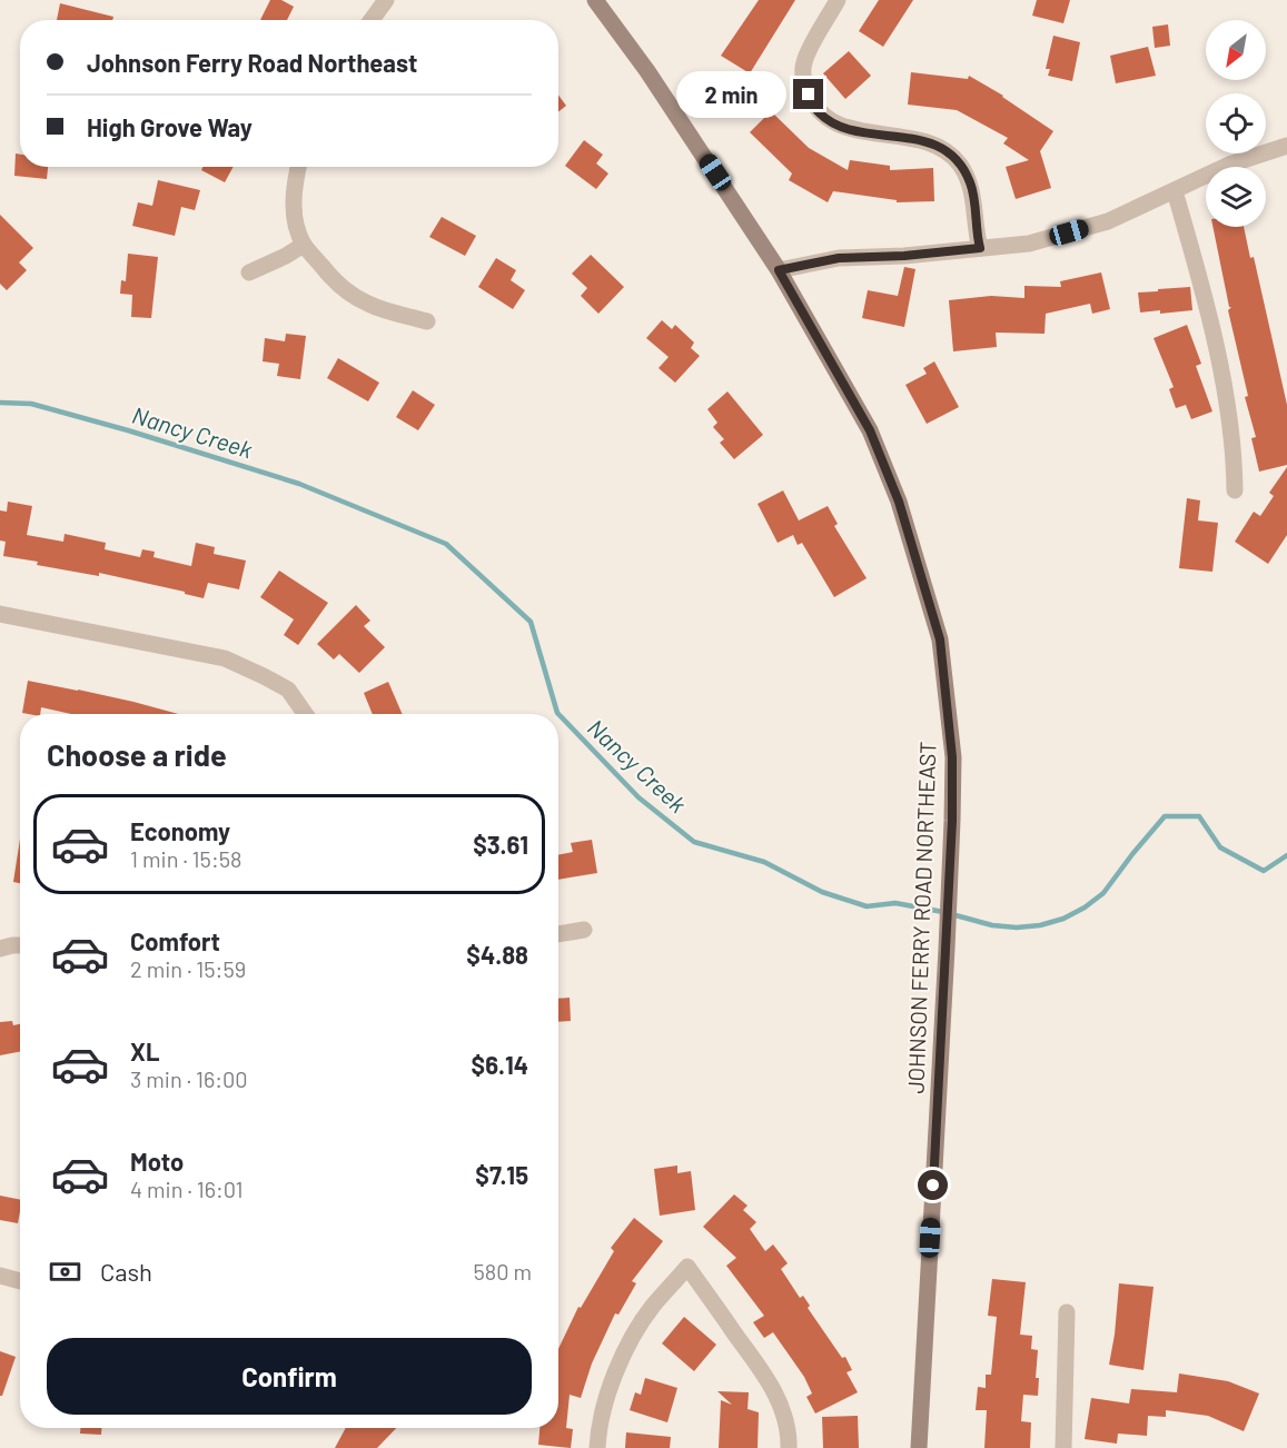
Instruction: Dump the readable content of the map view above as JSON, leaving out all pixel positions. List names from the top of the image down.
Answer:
{
  "streets": {
    "main road": ["JOHNSON FERRY ROAD NORTHEAST"]
  },
  "water": ["Nancy Creek"],
  "north": "bottom left",
  "page": {
    "banner": ["Johnson Ferry Road Northeast", "High Grove Way"],
    "bubble": "2 min",
    "heading": "Choose a ride",
    "list": [
      {
        "name": "Economy",
        "note": "1 min · 15:58",
        "value": "$3.61"
      },
      {
        "name": "Comfort",
        "note": "2 min · 15:59",
        "value": "$4.88"
      },
      {
        "name": "XL",
        "note": "3 min · 16:00",
        "value": "$6.14"
      },
      {
        "name": "Moto",
        "note": "4 min · 16:01",
        "value": "$7.15"
      }
    ],
    "pay": ["Cash", "580 m"],
    "buttons": "Confirm"
  }
}
